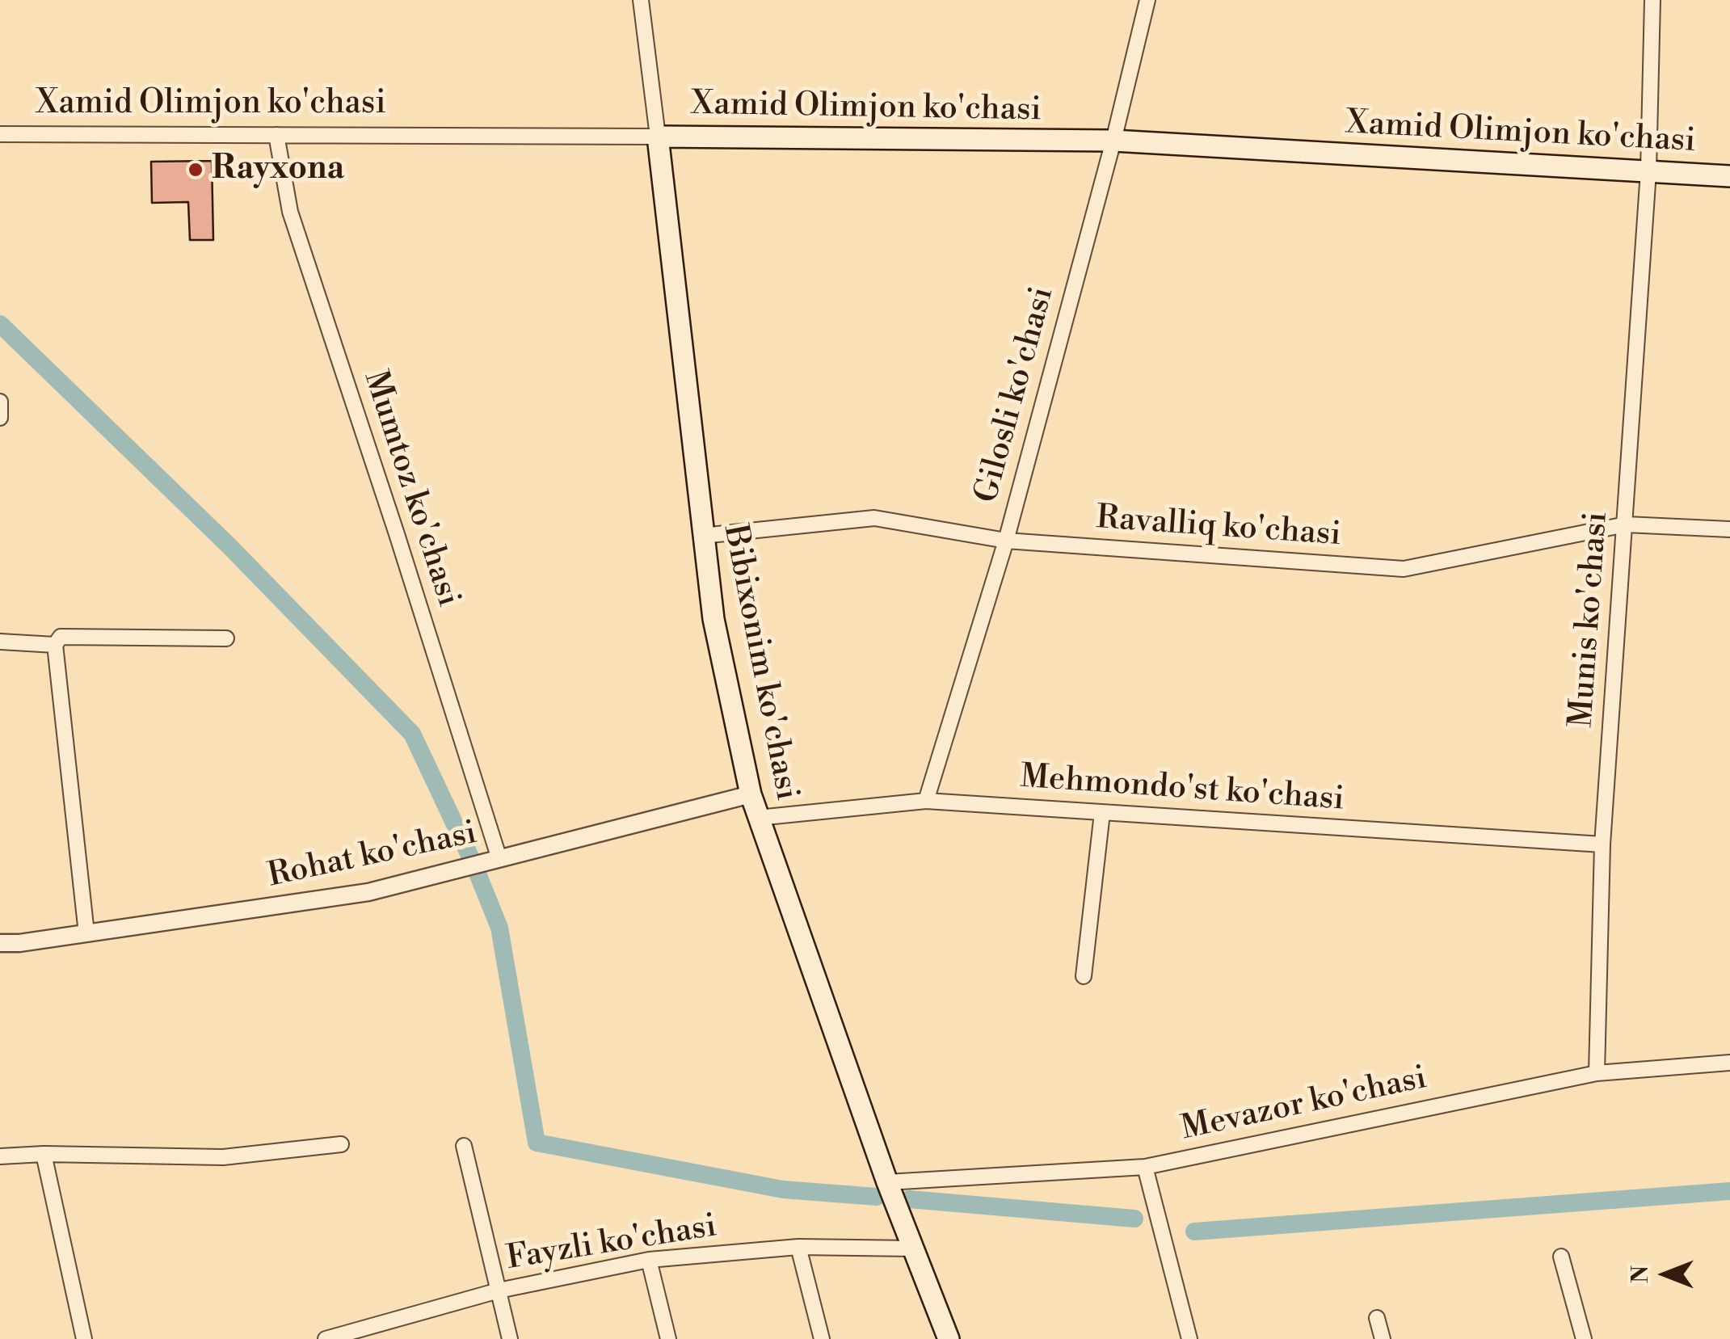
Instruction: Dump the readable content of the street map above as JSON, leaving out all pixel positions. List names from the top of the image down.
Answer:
{
  "streets": {
    "main road": ["Xamid Olimjon ko'chasi", "Bibixonim ko'chasi"],
    "street": [
      "Gilosli ko'chasi",
      "Mumtoz ko'chasi",
      "Ravalliq ko'chasi",
      "Munis ko'chasi",
      "Mehmondo'st ko'chasi",
      "Rohat ko'chasi",
      "Mevazor ko'chasi",
      "Fayzli ko'chasi"
    ]
  },
  "crossings": [
    ["Xamid Olimjon ko'chasi", "Gilosli ko'chasi"],
    ["Xamid Olimjon ko'chasi", "Mumtoz ko'chasi"],
    ["Xamid Olimjon ko'chasi", "Munis ko'chasi"],
    ["Xamid Olimjon ko'chasi", "Bibixonim ko'chasi"],
    ["Gilosli ko'chasi", "Ravalliq ko'chasi"],
    ["Gilosli ko'chasi", "Mehmondo'st ko'chasi"],
    ["Mumtoz ko'chasi", "Rohat ko'chasi"],
    ["Ravalliq ko'chasi", "Munis ko'chasi"],
    ["Ravalliq ko'chasi", "Bibixonim ko'chasi"],
    ["Munis ko'chasi", "Mehmondo'st ko'chasi"],
    ["Munis ko'chasi", "Mevazor ko'chasi"],
    ["Bibixonim ko'chasi", "Mehmondo'st ko'chasi"],
    ["Bibixonim ko'chasi", "Rohat ko'chasi"],
    ["Bibixonim ko'chasi", "Mevazor ko'chasi"],
    ["Bibixonim ko'chasi", "Fayzli ko'chasi"]
  ],
  "places": ["Rayxona"],
  "north": "left"
}
